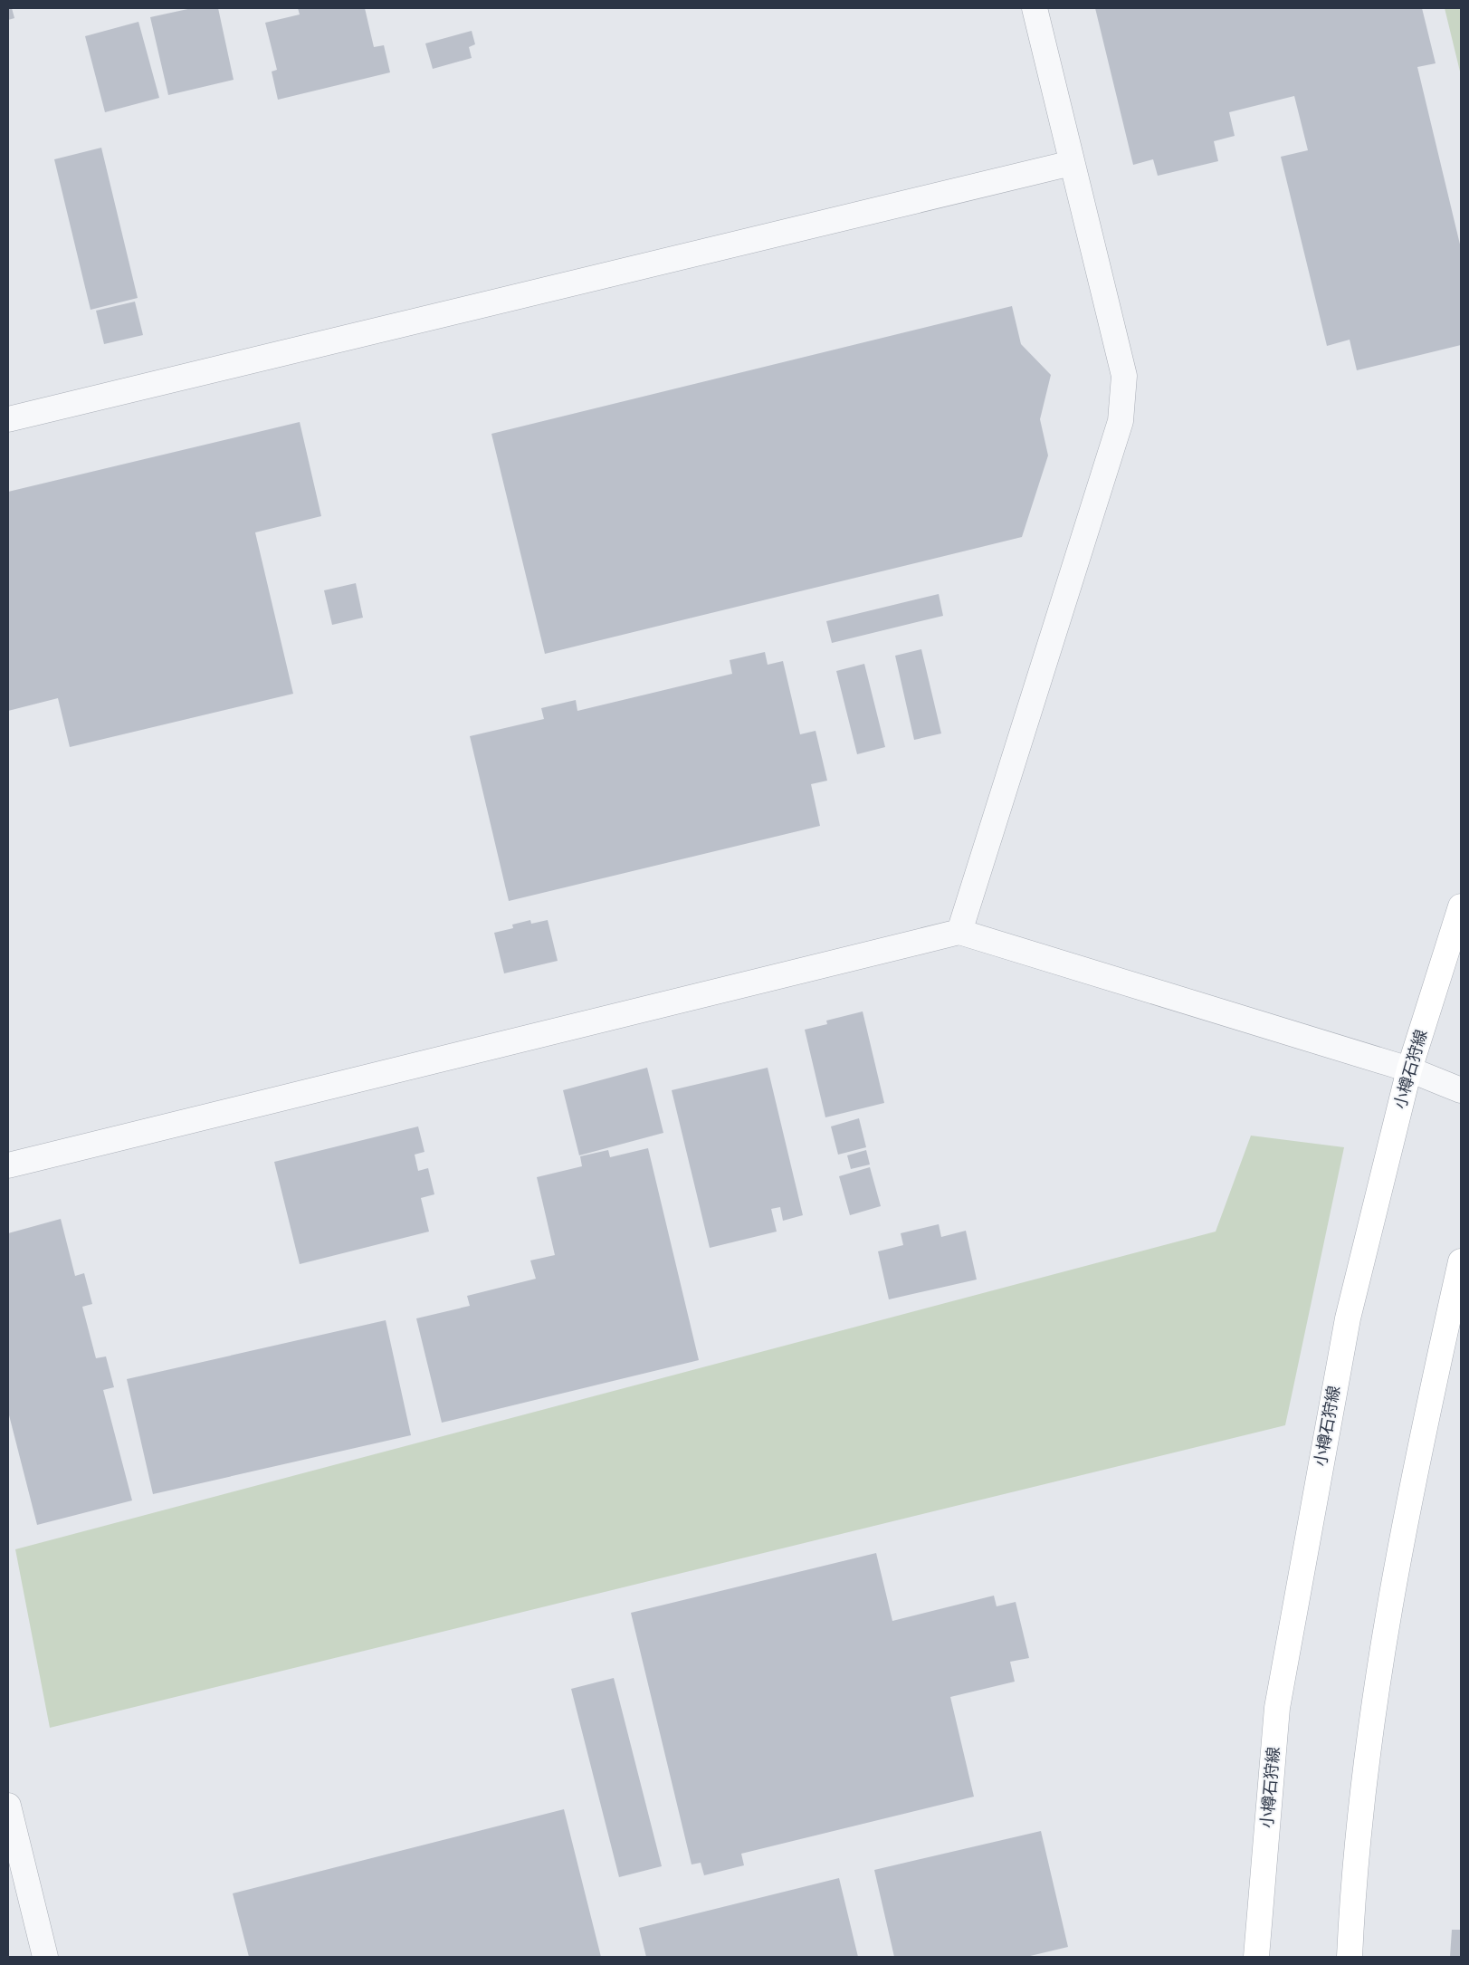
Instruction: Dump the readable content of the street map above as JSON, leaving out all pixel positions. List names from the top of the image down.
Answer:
{
  "streets": {
    "main road": ["小樽石狩線"]
  }
}
